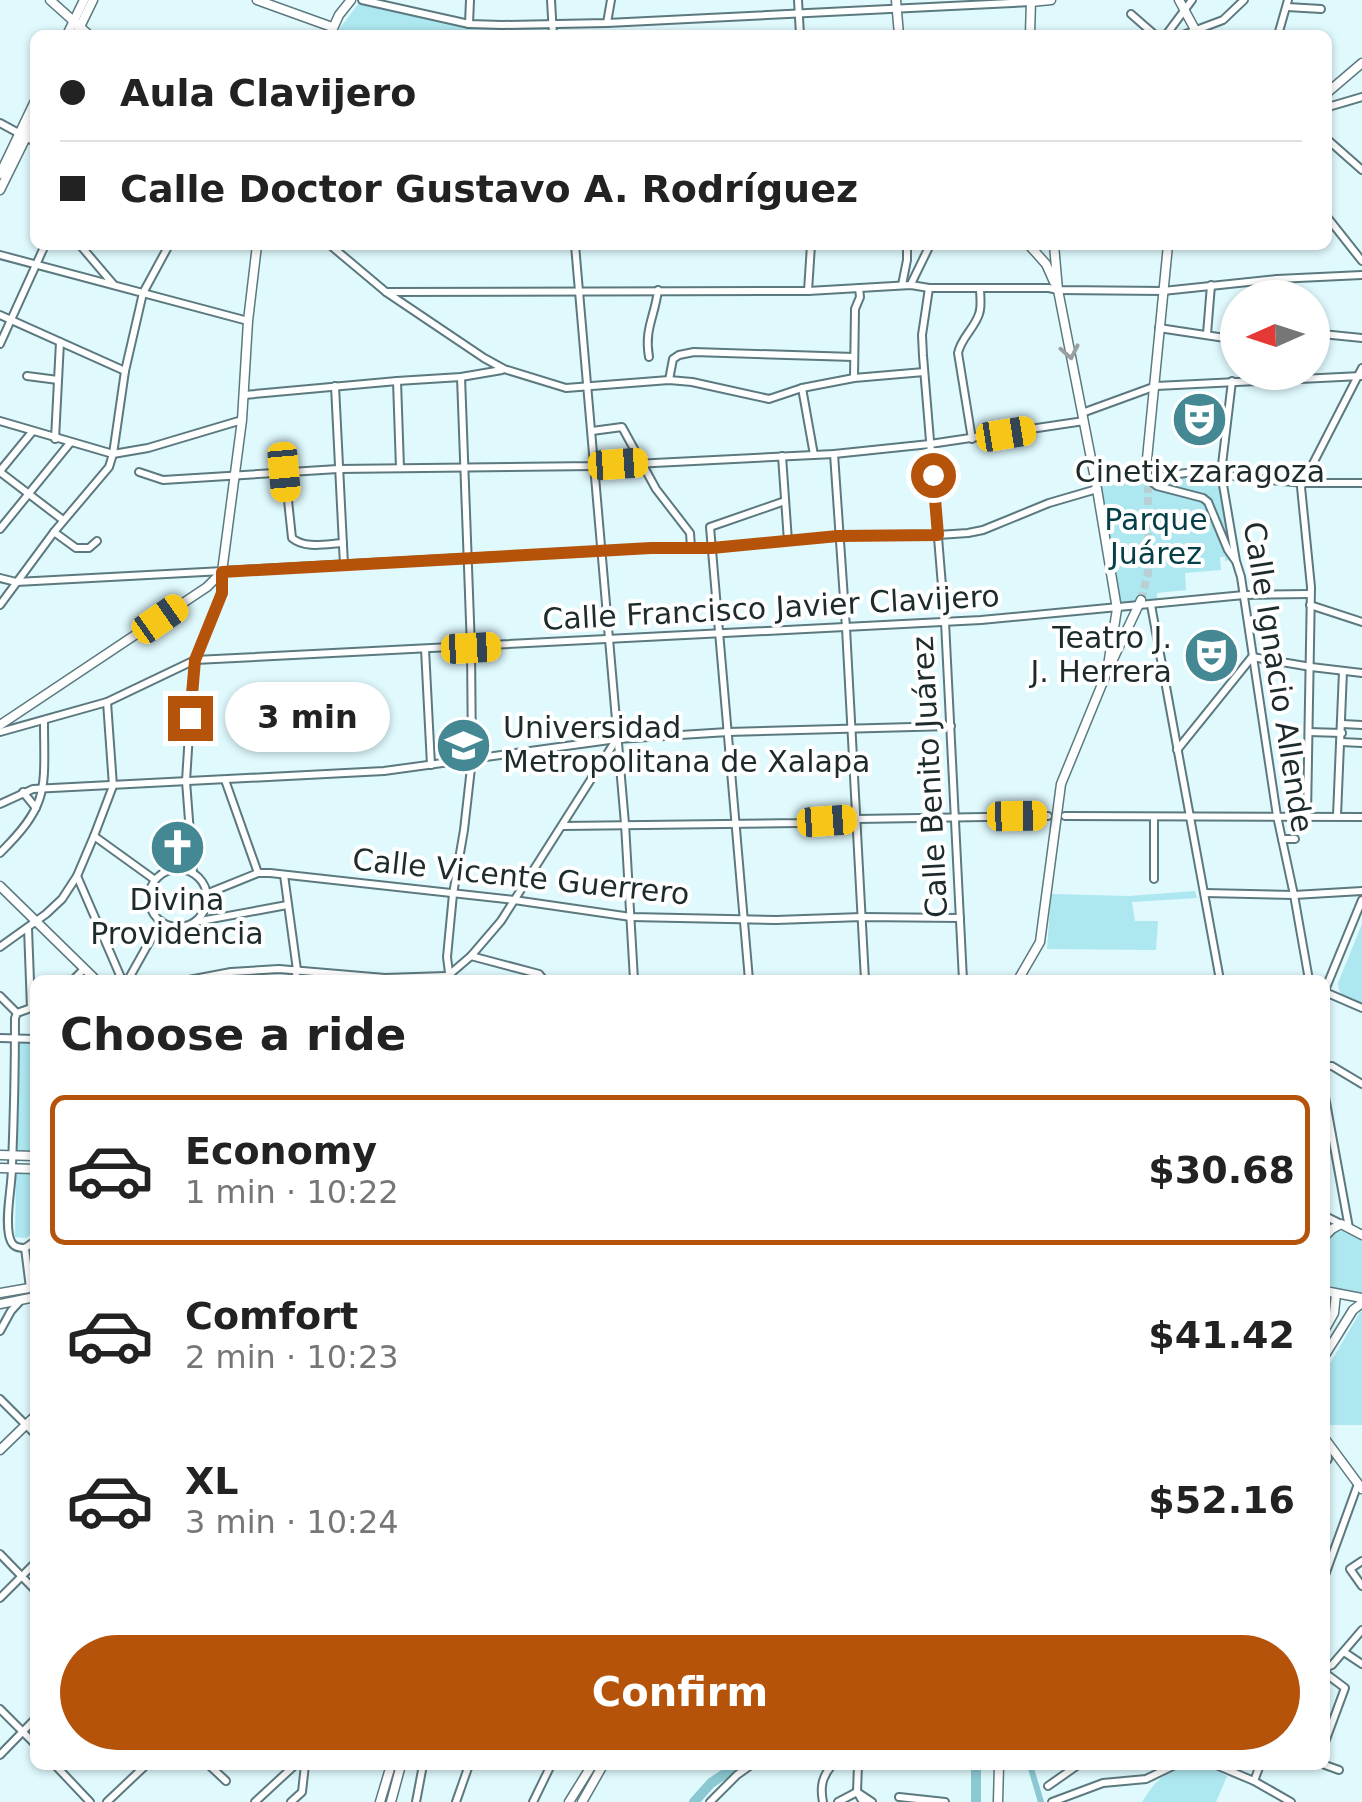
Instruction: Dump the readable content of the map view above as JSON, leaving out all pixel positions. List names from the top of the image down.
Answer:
{
  "streets": {
    "street": [
      "Calle Francisco Javier Clavijero",
      "Calle Ignacio Allende",
      "Calle Benito Juárez",
      "Calle Vicente Guerrero"
    ]
  },
  "crossings": [
    ["Calle Francisco Javier Clavijero", "Calle Ignacio Allende"],
    ["Calle Francisco Javier Clavijero", "Calle Benito Juárez"],
    ["Calle Benito Juárez", "Calle Vicente Guerrero"]
  ],
  "parks": ["Parque Juárez"],
  "places": {
    "theatre": ["Cinetix zaragoza", "Teatro J. J. Herrera"],
    "school or university": ["Universidad Metropolitana de Xalapa"],
    "church": ["Divina Providencia"]
  },
  "north": "left",
  "page": {
    "banner": ["Aula Clavijero", "Calle Doctor Gustavo A. Rodríguez"],
    "bubble": "3 min",
    "heading": "Choose a ride",
    "list": [
      {
        "name": "Economy",
        "note": "1 min · 10:22",
        "value": "$30.68"
      },
      {
        "name": "Comfort",
        "note": "2 min · 10:23",
        "value": "$41.42"
      },
      {
        "name": "XL",
        "note": "3 min · 10:24",
        "value": "$52.16"
      }
    ],
    "buttons": "Confirm"
  }
}
